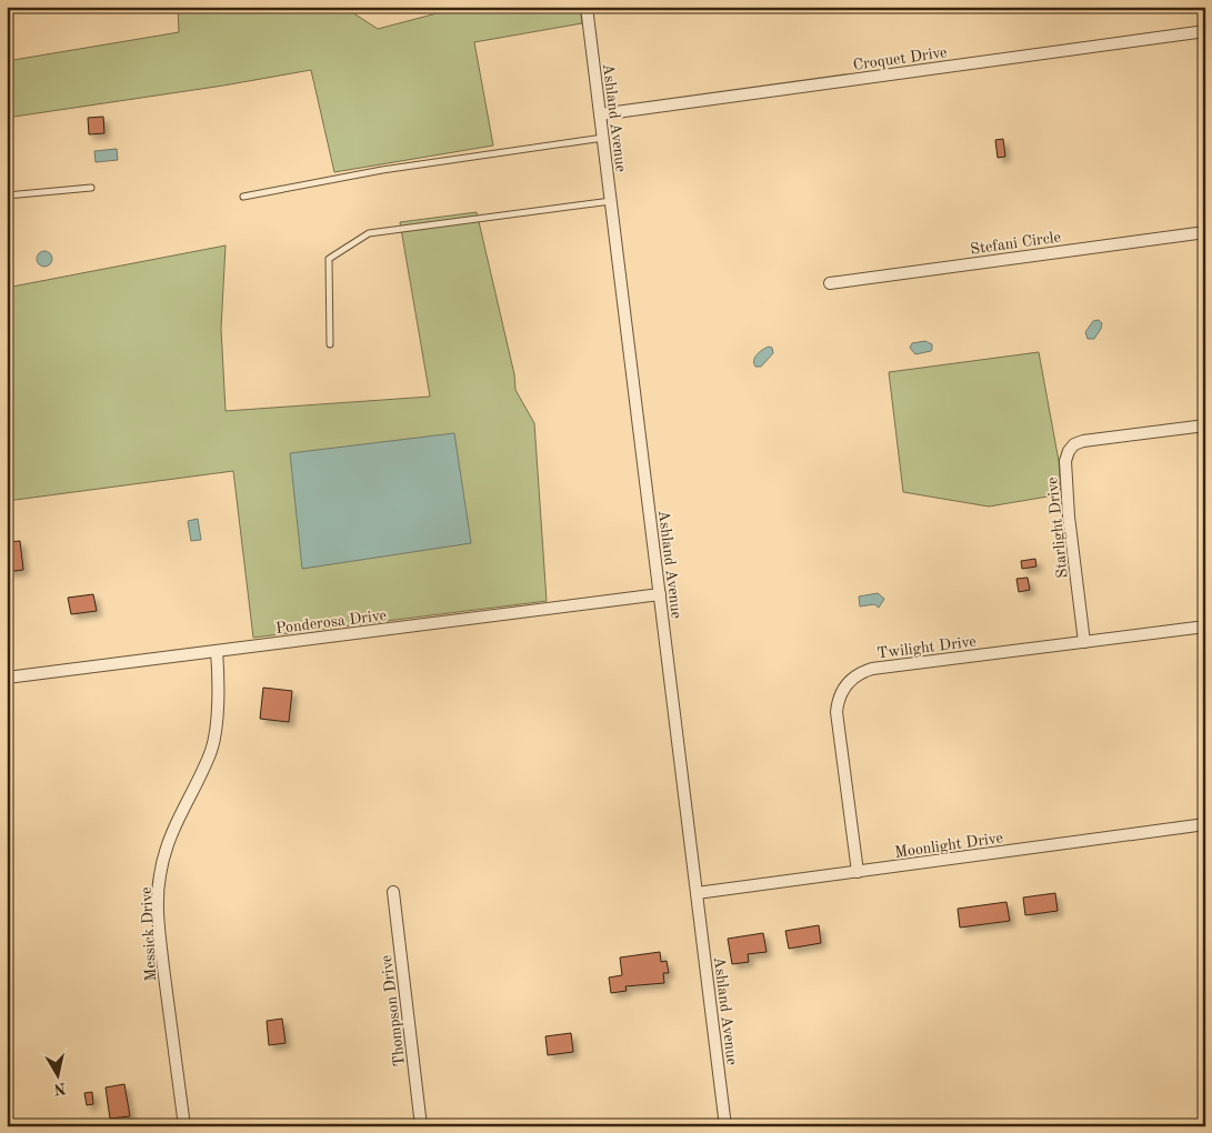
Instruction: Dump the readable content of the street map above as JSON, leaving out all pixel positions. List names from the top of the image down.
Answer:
{
  "streets": {
    "street": [
      "Croquet Drive",
      "Ashland Avenue",
      "Stefani Circle",
      "Starlight Drive",
      "Ponderosa Drive",
      "Twilight Drive",
      "Moonlight Drive",
      "Messick Drive",
      "Thompson Drive"
    ]
  },
  "crossings": [
    ["Croquet Drive", "Ashland Avenue"],
    ["Ashland Avenue", "Ponderosa Drive"],
    ["Ashland Avenue", "Moonlight Drive"],
    ["Starlight Drive", "Twilight Drive"],
    ["Ponderosa Drive", "Messick Drive"],
    ["Twilight Drive", "Moonlight Drive"]
  ],
  "north": "bottom"
}
